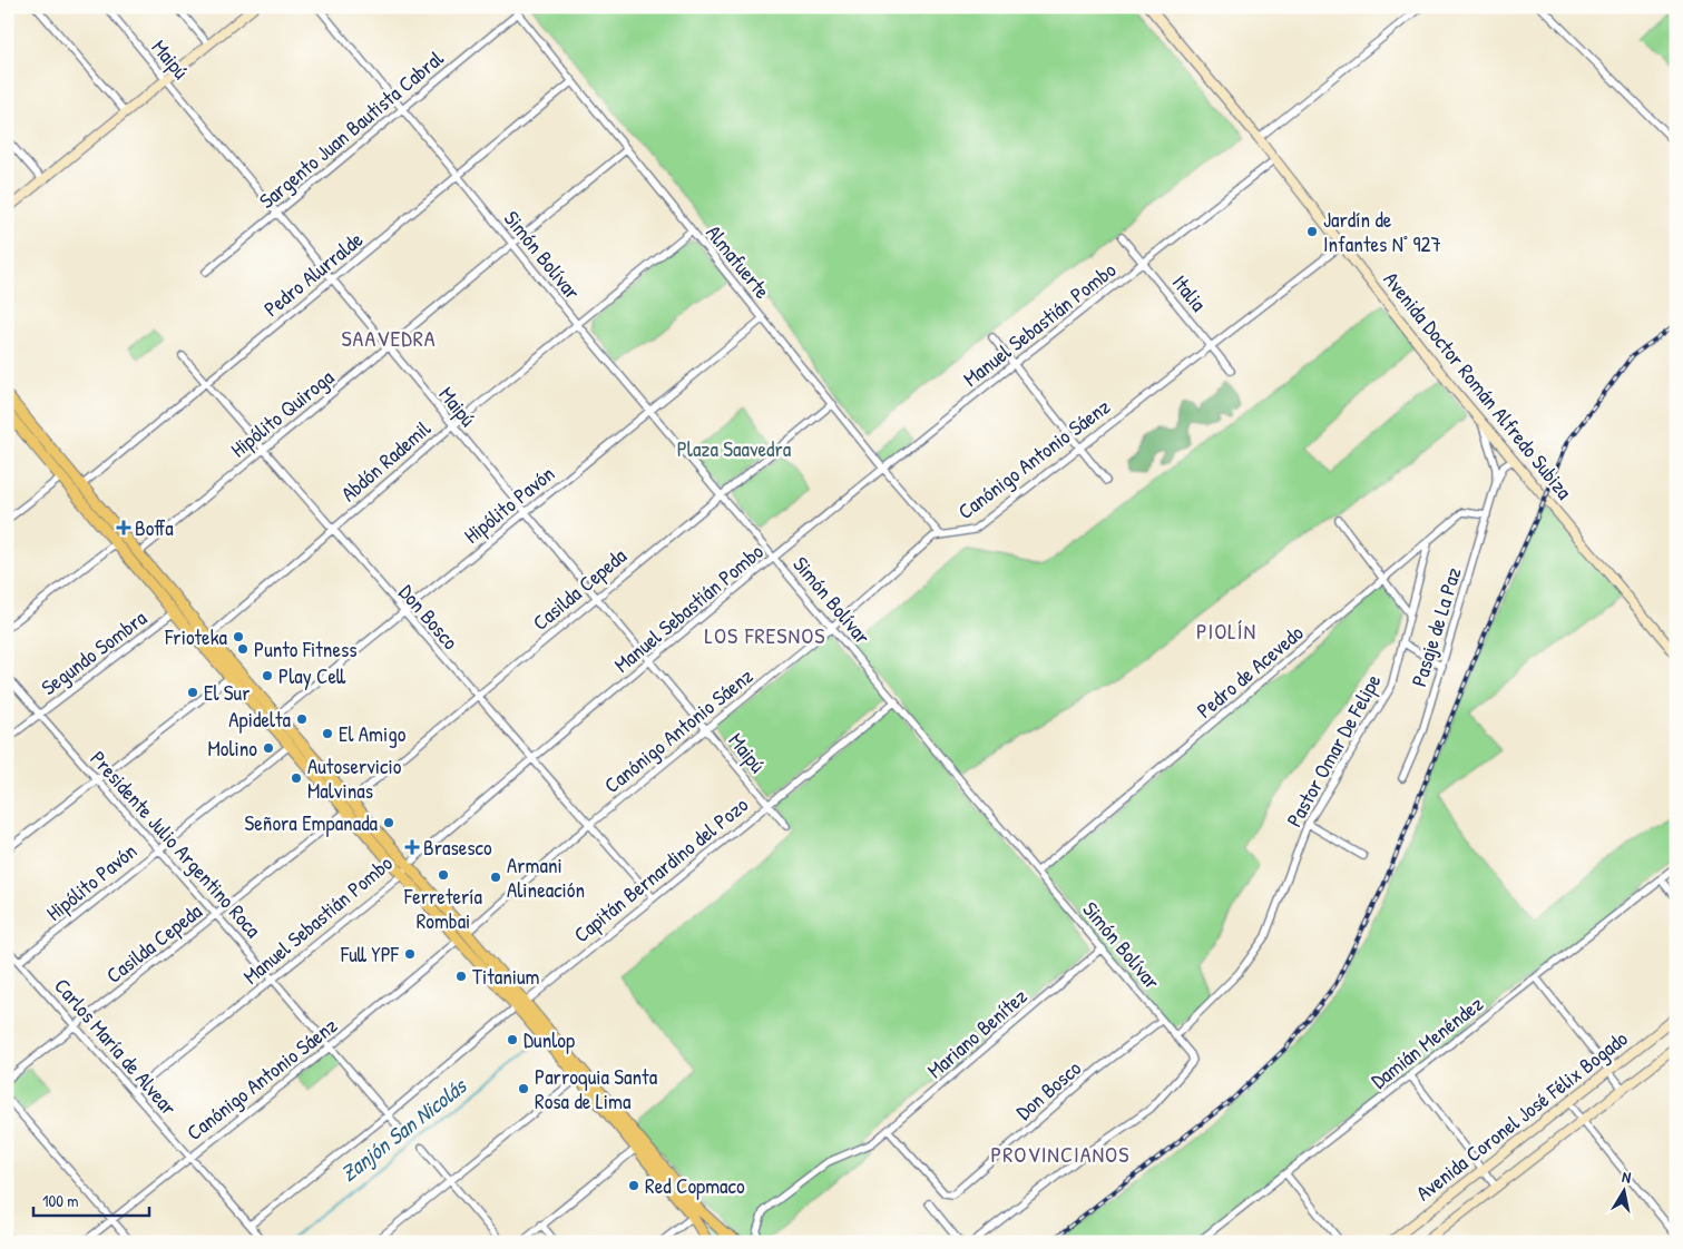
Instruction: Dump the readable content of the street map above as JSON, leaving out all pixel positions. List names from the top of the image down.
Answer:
{
  "streets": {
    "main road": ["Avenida Doctor Román Alfredo Subiza", "Avenida Coronel José Félix Bogado"],
    "street": [
      "Maipú",
      "Sargento Juan Bautista Cabral",
      "Simón Bolívar",
      "Almafuerte",
      "Pedro Alurralde",
      "Italia",
      "Manuel Sebastián Pombo",
      "Hipólito Quiroga",
      "Canónigo Antonio Sáenz",
      "Abdón Rademil",
      "Hipólito Pavón",
      "Casilda Cepeda",
      "Don Bosco",
      "Pasaje de La Paz",
      "Segundo Sombra",
      "Pedro de Acevedo",
      "Pastor Omar De Felipe",
      "Presidente Julio Argentino Roca",
      "Capitán Bernardino del Pozo",
      "Mariano Benítez",
      "Damián Menéndez",
      "Carlos María de Alvear"
    ]
  },
  "crossings": [
    ["Maipú", "Sargento Juan Bautista Cabral"],
    ["Maipú", "Pedro Alurralde"],
    ["Maipú", "Manuel Sebastián Pombo"],
    ["Maipú", "Hipólito Quiroga"],
    ["Maipú", "Canónigo Antonio Sáenz"],
    ["Maipú", "Abdón Rademil"],
    ["Maipú", "Hipólito Pavón"],
    ["Maipú", "Casilda Cepeda"],
    ["Maipú", "Capitán Bernardino del Pozo"],
    ["Sargento Juan Bautista Cabral", "Simón Bolívar"],
    ["Sargento Juan Bautista Cabral", "Almafuerte"],
    ["Simón Bolívar", "Pedro Alurralde"],
    ["Simón Bolívar", "Manuel Sebastián Pombo"],
    ["Simón Bolívar", "Hipólito Quiroga"],
    ["Simón Bolívar", "Canónigo Antonio Sáenz"],
    ["Simón Bolívar", "Abdón Rademil"],
    ["Simón Bolívar", "Hipólito Pavón"],
    ["Simón Bolívar", "Casilda Cepeda"],
    ["Simón Bolívar", "Don Bosco"],
    ["Simón Bolívar", "Pedro de Acevedo"],
    ["Simón Bolívar", "Pastor Omar De Felipe"],
    ["Simón Bolívar", "Capitán Bernardino del Pozo"],
    ["Simón Bolívar", "Mariano Benítez"],
    ["Almafuerte", "Pedro Alurralde"],
    ["Almafuerte", "Manuel Sebastián Pombo"],
    ["Almafuerte", "Hipólito Quiroga"],
    ["Almafuerte", "Canónigo Antonio Sáenz"],
    ["Almafuerte", "Abdón Rademil"],
    ["Almafuerte", "Hipólito Pavón"],
    ["Almafuerte", "Casilda Cepeda"],
    ["Pedro Alurralde", "Don Bosco"],
    ["Italia", "Manuel Sebastián Pombo"],
    ["Italia", "Canónigo Antonio Sáenz"],
    ["Manuel Sebastián Pombo", "Avenida Doctor Román Alfredo Subiza"],
    ["Manuel Sebastián Pombo", "Don Bosco"],
    ["Manuel Sebastián Pombo", "Presidente Julio Argentino Roca"],
    ["Manuel Sebastián Pombo", "Carlos María de Alvear"],
    ["Avenida Doctor Román Alfredo Subiza", "Canónigo Antonio Sáenz"],
    ["Avenida Doctor Román Alfredo Subiza", "Pasaje de La Paz"],
    ["Hipólito Quiroga", "Don Bosco"],
    ["Canónigo Antonio Sáenz", "Don Bosco"],
    ["Canónigo Antonio Sáenz", "Presidente Julio Argentino Roca"],
    ["Canónigo Antonio Sáenz", "Carlos María de Alvear"],
    ["Abdón Rademil", "Don Bosco"],
    ["Hipólito Pavón", "Don Bosco"],
    ["Hipólito Pavón", "Presidente Julio Argentino Roca"],
    ["Hipólito Pavón", "Carlos María de Alvear"],
    ["Casilda Cepeda", "Don Bosco"],
    ["Casilda Cepeda", "Presidente Julio Argentino Roca"],
    ["Casilda Cepeda", "Carlos María de Alvear"],
    ["Don Bosco", "Capitán Bernardino del Pozo"],
    ["Don Bosco", "Mariano Benítez"],
    ["Pasaje de La Paz", "Pedro de Acevedo"],
    ["Segundo Sombra", "Presidente Julio Argentino Roca"],
    ["Pedro de Acevedo", "Pastor Omar De Felipe"],
    ["Presidente Julio Argentino Roca", "Capitán Bernardino del Pozo"],
    ["Capitán Bernardino del Pozo", "Carlos María de Alvear"]
  ],
  "districts": [
    "SAAVEDRA",
    "PIOLÍN",
    "LOS FRESNOS",
    "PROVINCIANOS"
  ],
  "water": ["Zanjón San Nicolás"],
  "parks": ["Plaza Saavedra"],
  "places": {
    "other": [
      "Jardín de Infantes N° 927",
      "Frioteka",
      "Punto Fitness",
      "Play Cell",
      "El Sur",
      "Apidelta",
      "El Amigo",
      "Molino",
      "Autoservicio Malvinas",
      "Señora Empanada",
      "Ferretería Rombai",
      "Armani Alineación",
      "Full YPF",
      "Titanium",
      "Dunlop",
      "Parroquia Santa Rosa de Lima",
      "Red Copmaco"
    ],
    "health": ["Boffa", "Brasesco"]
  },
  "scale_bar": "100 m",
  "north": "top"
}
